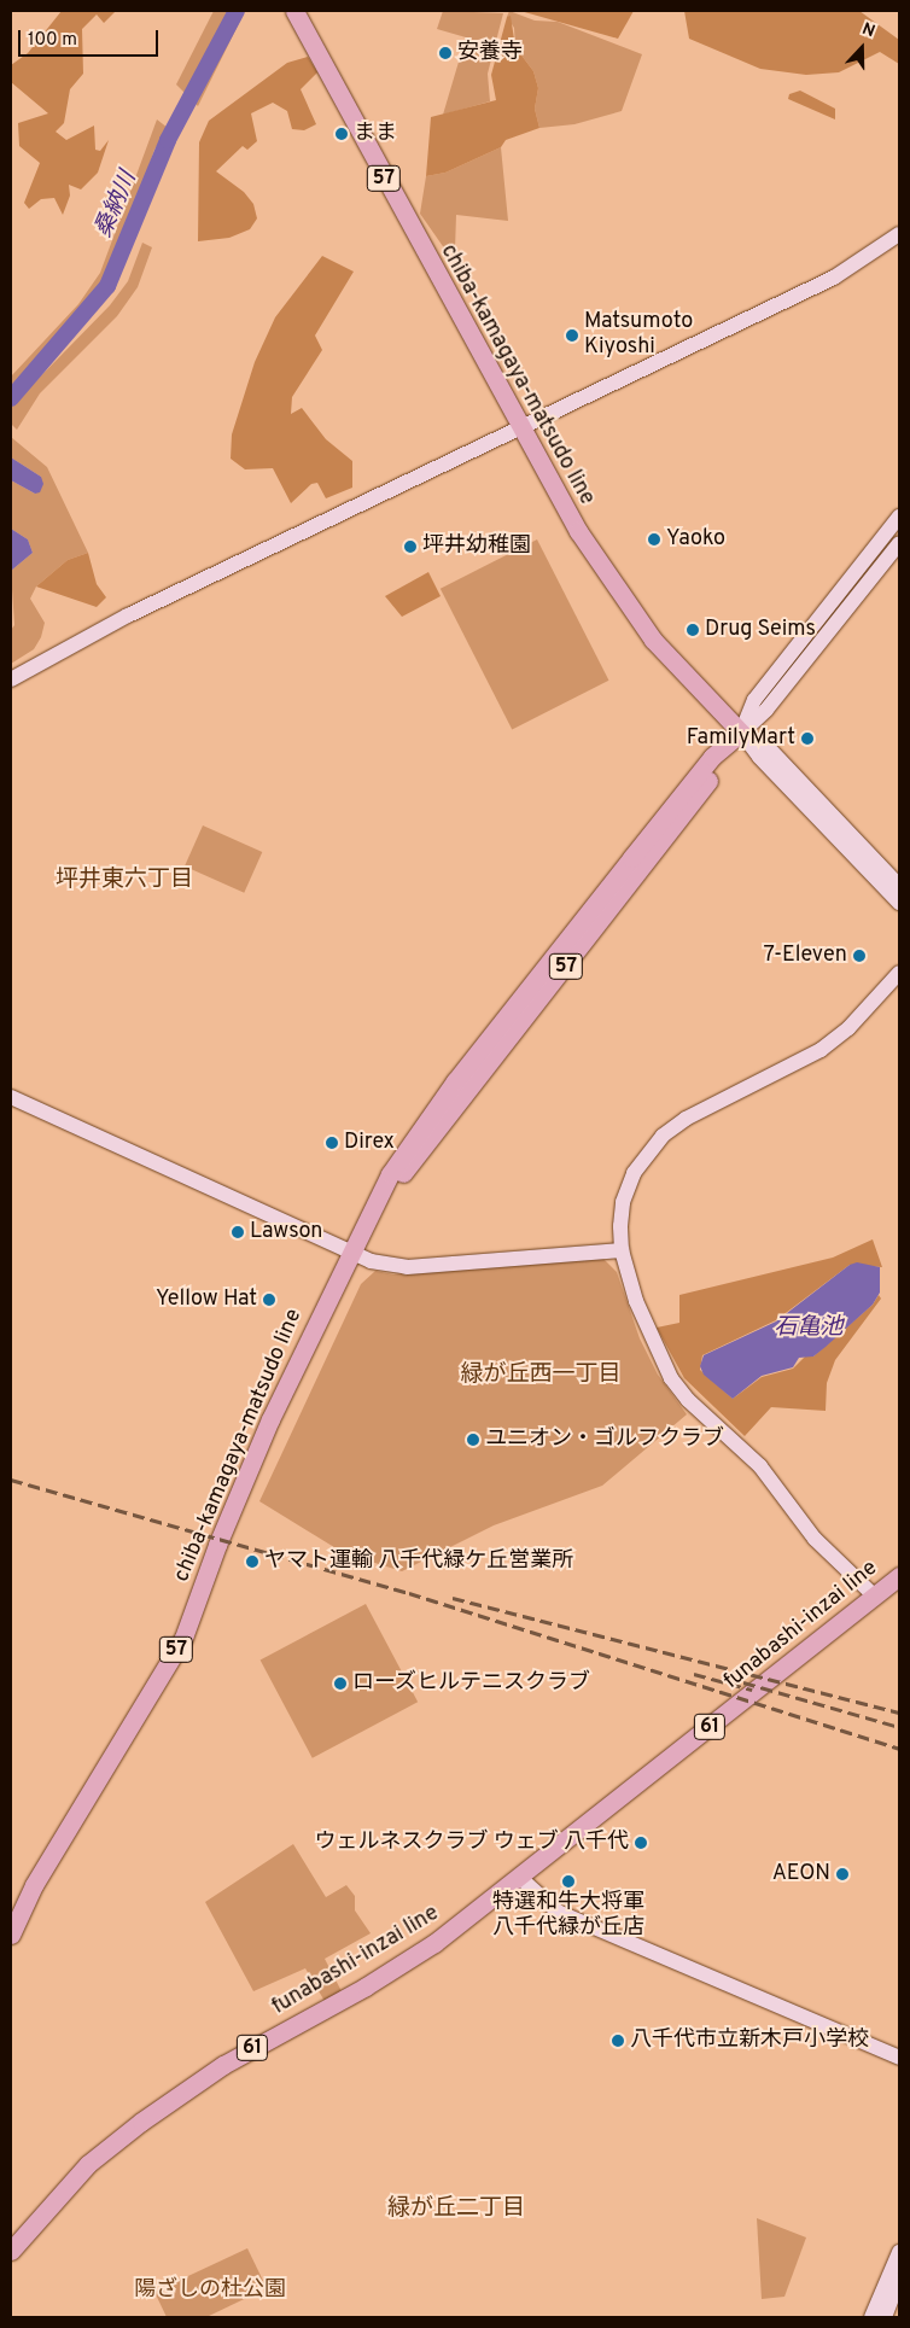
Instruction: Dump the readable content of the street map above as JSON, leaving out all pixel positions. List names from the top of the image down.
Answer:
{
  "streets": {
    "main road": [
      "57",
      "chiba-kamagaya-matsudo line",
      "funabashi-inzai line",
      "61"
    ]
  },
  "districts": ["坪井東六丁目", "緑が丘西一丁目", "緑が丘二丁目"],
  "water": ["桑納川", "石亀池"],
  "parks": ["陽ざしの杜公園"],
  "places": [
    "安養寺",
    "まま",
    "Matsumoto Kiyoshi",
    "Yaoko",
    "坪井幼稚園",
    "Drug Seims",
    "FamilyMart",
    "7-Eleven",
    "Direx",
    "Lawson",
    "Yellow Hat",
    "ユニオン・ゴルフクラブ",
    "ヤマト運輸 八千代緑ケ丘営業所",
    "ローズヒルテニスクラブ",
    "ウェルネスクラブ ウェブ 八千代",
    "AEON",
    "特選和牛大将軍 八千代緑が丘店",
    "八千代市立新木戸小学校"
  ],
  "scale_bar": "100 m",
  "north": "top"
}
